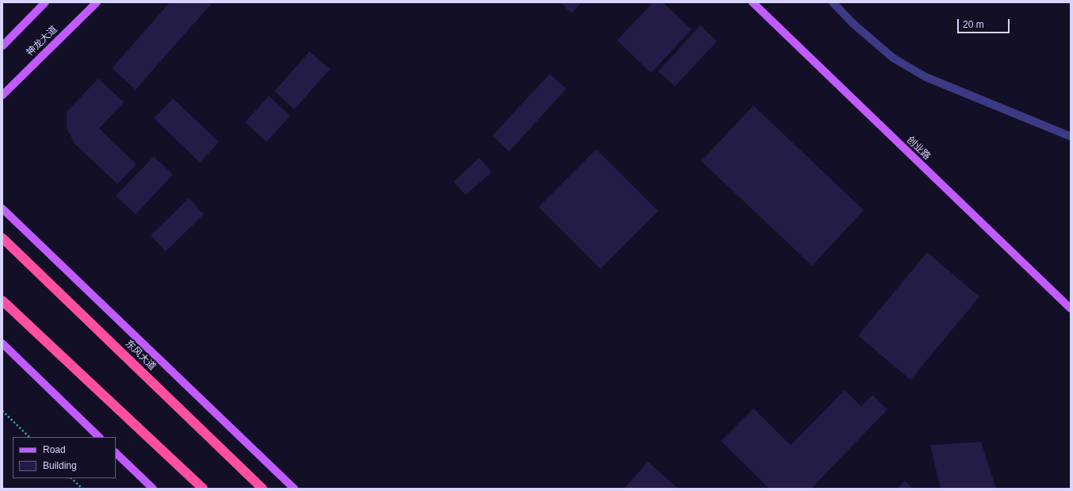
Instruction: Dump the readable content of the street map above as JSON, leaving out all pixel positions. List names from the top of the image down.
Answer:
{
  "streets": {
    "highway": ["东风大道"],
    "main road": ["神龙大道", "创业路"]
  },
  "legend": ["Road", "Building"],
  "scale_bar": "20 m"
}
